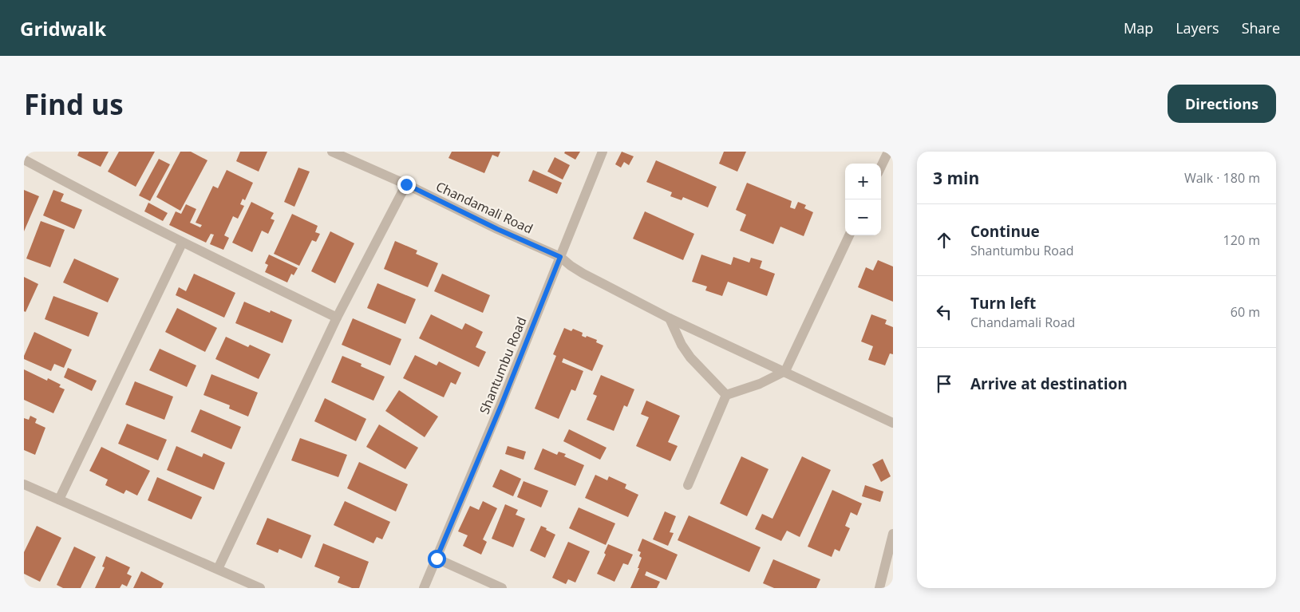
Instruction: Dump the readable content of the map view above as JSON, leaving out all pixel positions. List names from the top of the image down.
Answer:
{
  "streets": {
    "street": ["Chandamali Road", "Shantumbu Road"]
  },
  "crossings": [
    ["Chandamali Road", "Shantumbu Road"]
  ],
  "page": {
    "header": "Gridwalk",
    "nav": ["Map", "Layers", "Share"],
    "buttons": "Directions",
    "title": "Find us",
    "heading": ["3 min", "Walk · 180 m"],
    "map_buttons": ["+", "−"],
    "list": [
      ["Continue", "Shantumbu Road", "120 m"],
      ["Turn left", "Chandamali Road", "60 m"],
      "Arrive at destination"
    ]
  }
}
